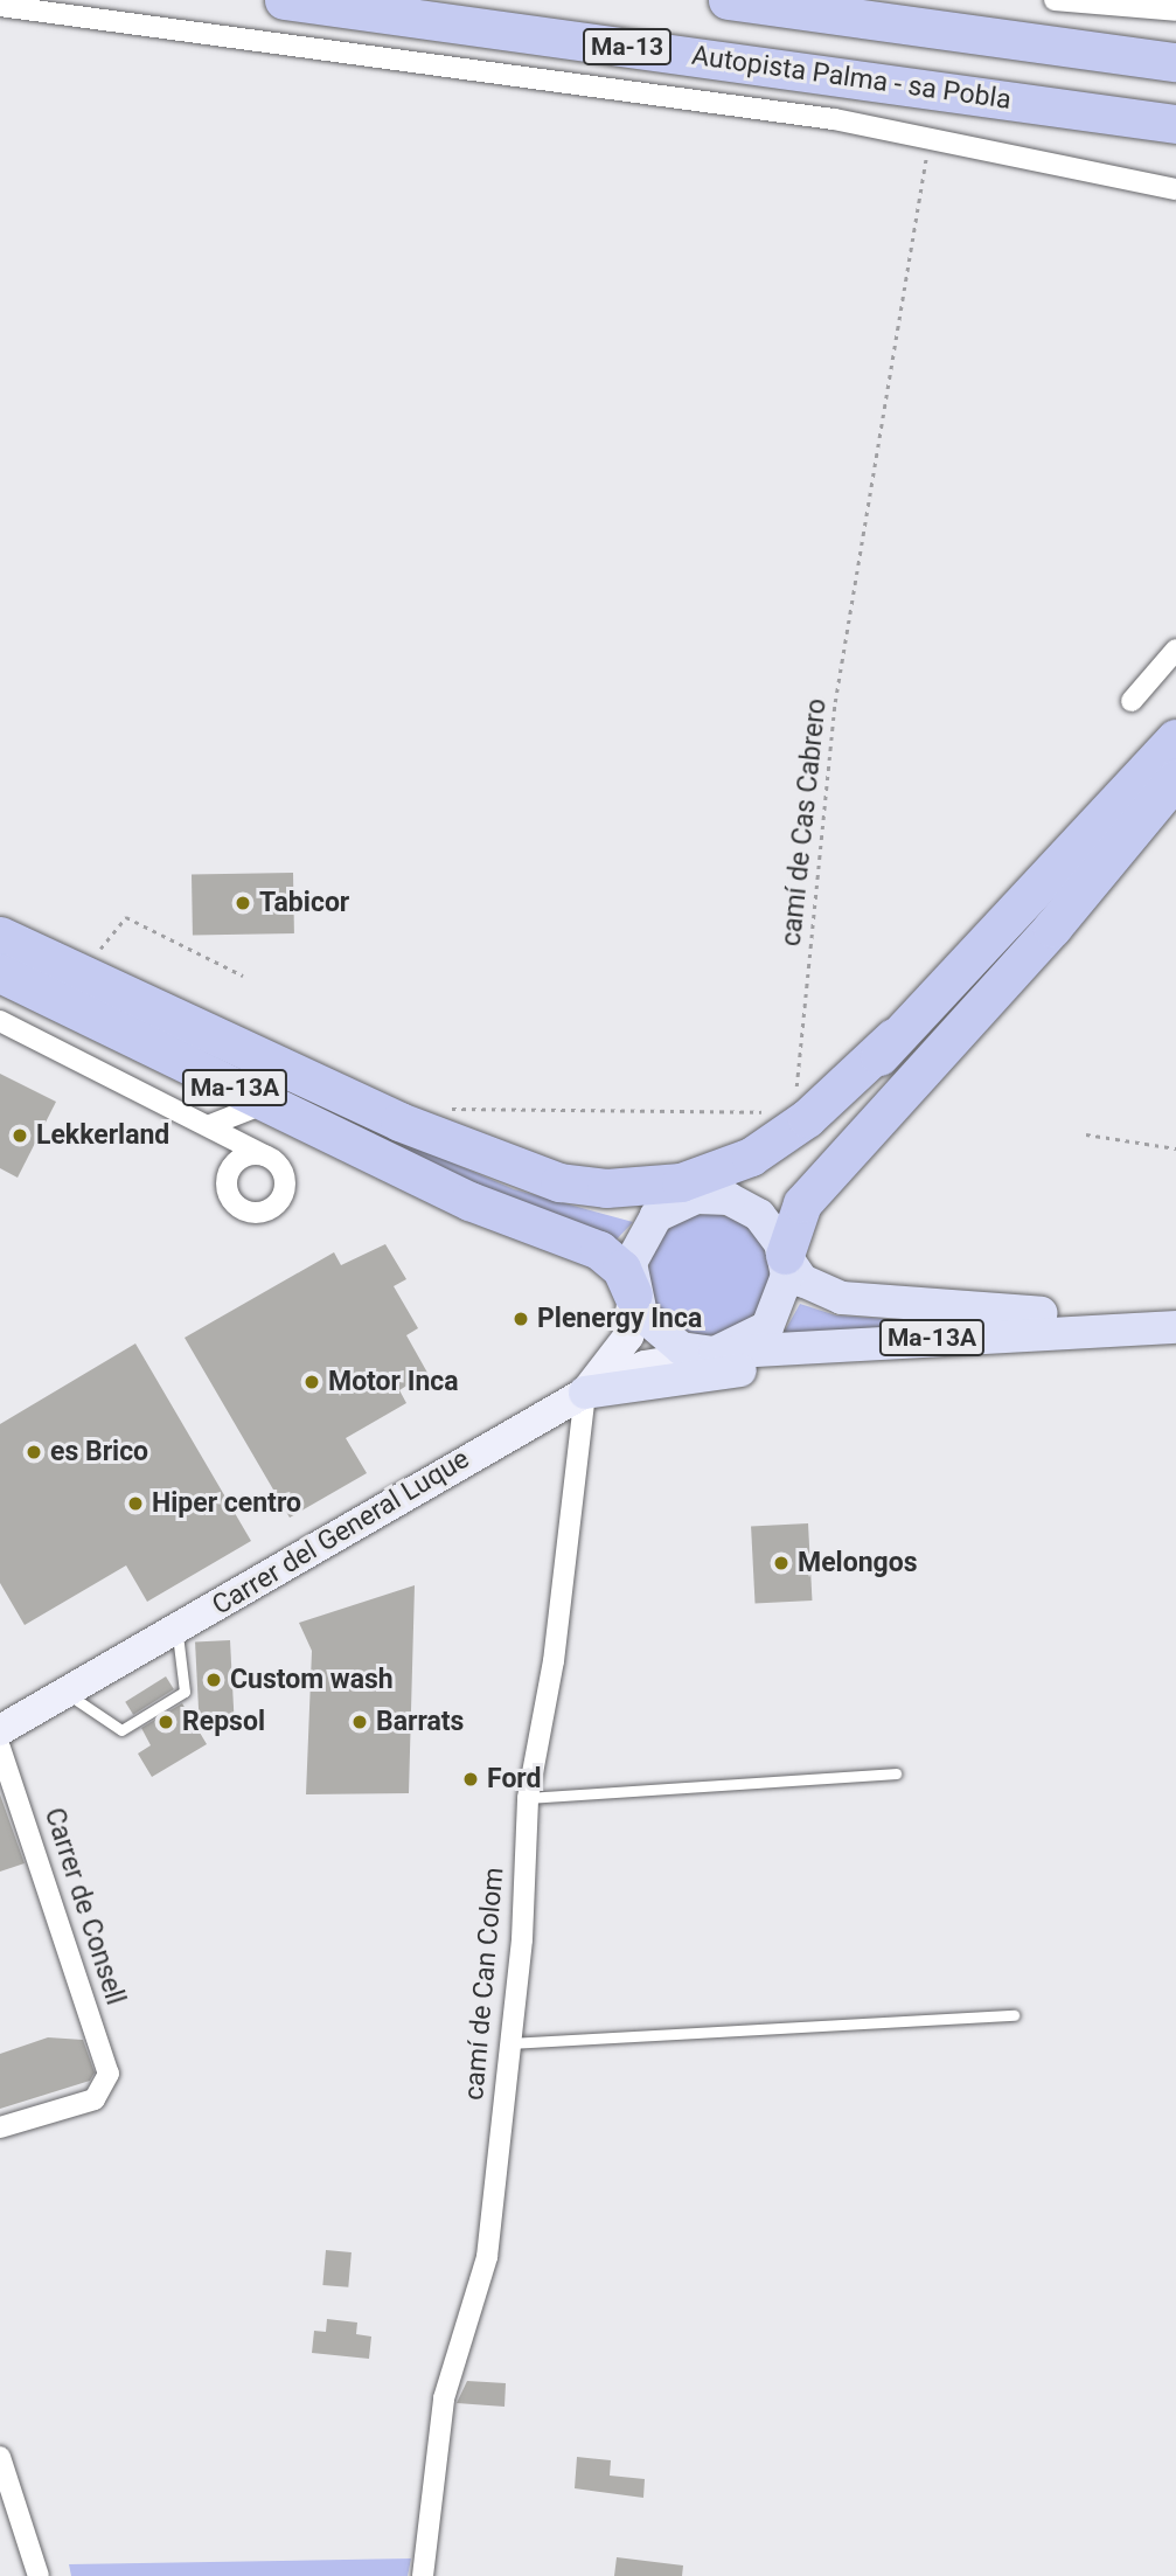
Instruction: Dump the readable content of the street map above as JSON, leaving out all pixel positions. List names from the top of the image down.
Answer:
{
  "streets": {
    "highway": ["Ma-13", "Autopista Palma - sa Pobla", "Ma-13A"],
    "main road": ["Carrer del General Luque"],
    "street": ["Carrer de Consell", "camí de Can Colom"],
    "path": ["camí de Cas Cabrero"]
  },
  "crossings": [
    ["Ma-13A", "Carrer del General Luque"],
    ["Carrer del General Luque", "camí de Can Colom"]
  ],
  "places": [
    "Tabicor",
    "Lekkerland",
    "Plenergy Inca",
    "Motor Inca",
    "es Brico",
    "Hiper centro",
    "Melongos",
    "Custom wash",
    "Repsol",
    "Barrats",
    "Ford"
  ]
}
